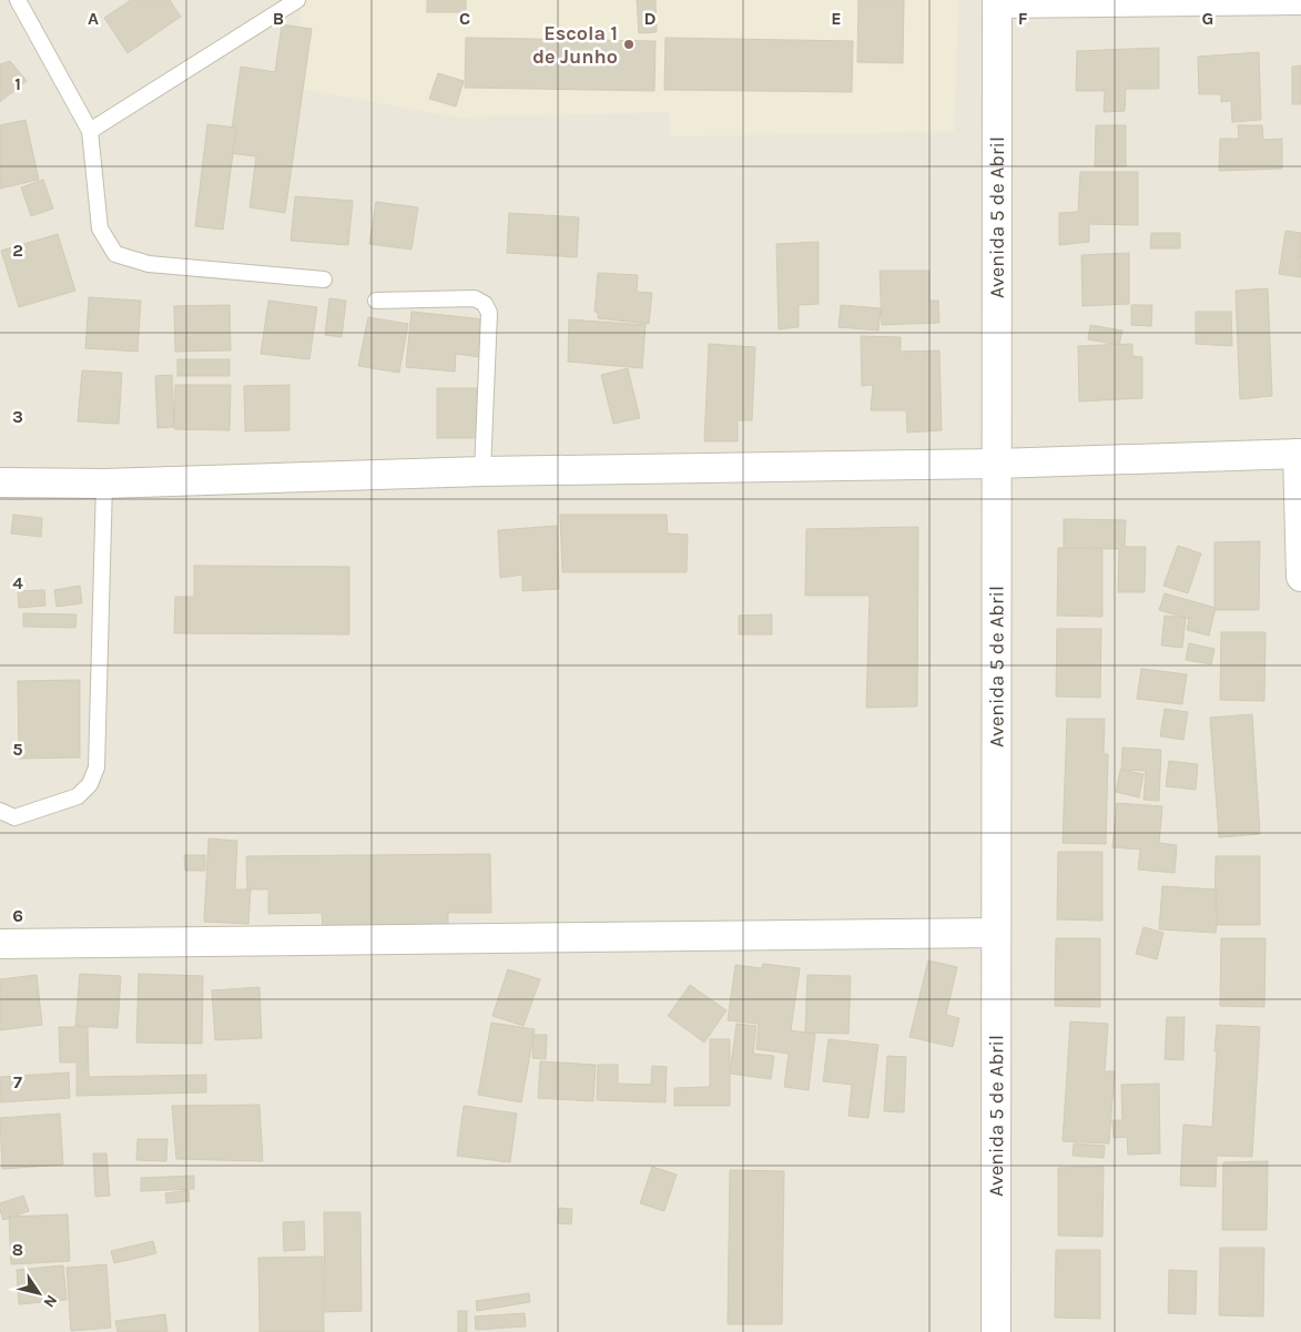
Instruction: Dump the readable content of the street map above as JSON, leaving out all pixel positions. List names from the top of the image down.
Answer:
{
  "streets": {
    "street": ["Avenida 5 de Abril"]
  },
  "places": ["Escola 1 de Junho"],
  "north": "bottom right",
  "grid": {
    "columns": [
      "A",
      "B",
      "C",
      "D",
      "E",
      "F",
      "G"
    ],
    "rows": [
      "1",
      "2",
      "3",
      "4",
      "5",
      "6",
      "7",
      "8"
    ]
  }
}
